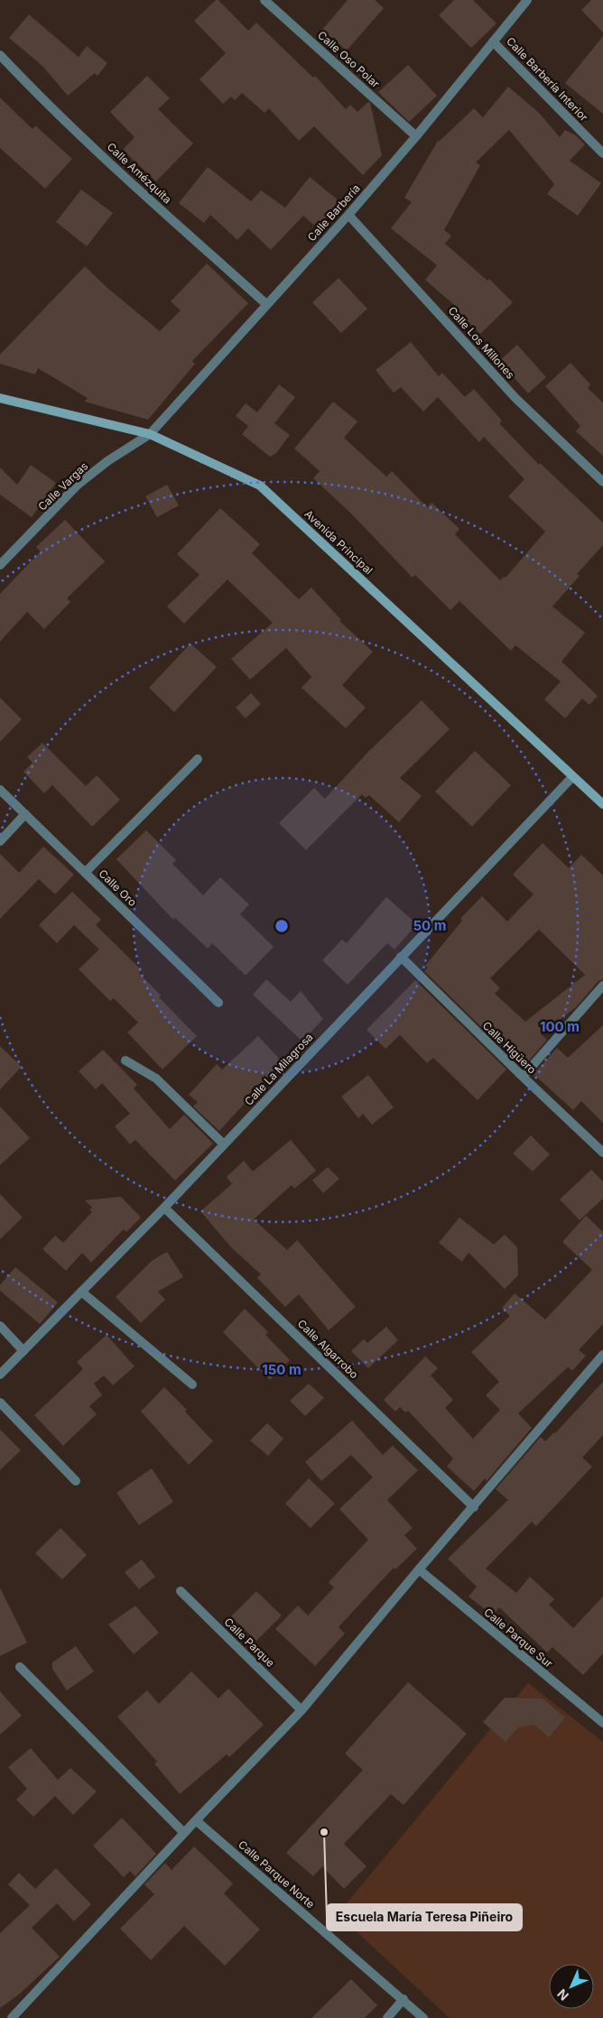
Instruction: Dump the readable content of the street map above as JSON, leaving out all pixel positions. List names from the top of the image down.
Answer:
{
  "streets": {
    "street": [
      "Calle Oso Polar",
      "Calle Barbería Interior",
      "Calle Amézquita",
      "Calle Barbería",
      "Calle Los Millones",
      "Calle Vargas",
      "Avenida Principal",
      "Calle Oro",
      "Calle Higüero",
      "Calle La Milagrosa",
      "Calle Algarrobo",
      "Calle Parque Sur",
      "Calle Parque",
      "Calle Parque Norte"
    ]
  },
  "crossings": [
    ["Calle Oso Polar", "Calle Barbería"],
    ["Calle Barbería Interior", "Calle Barbería"],
    ["Calle Amézquita", "Calle Barbería"],
    ["Calle Barbería", "Calle Los Millones"],
    ["Calle Barbería", "Calle Vargas"],
    ["Calle Barbería", "Avenida Principal"],
    ["Calle Vargas", "Avenida Principal"],
    ["Avenida Principal", "Calle La Milagrosa"],
    ["Calle Higüero", "Calle La Milagrosa"],
    ["Calle La Milagrosa", "Calle Algarrobo"]
  ],
  "places": ["Escuela María Teresa Piñeiro"],
  "north": "bottom left",
  "rings": ["50 m", "100 m", "150 m"]
}
